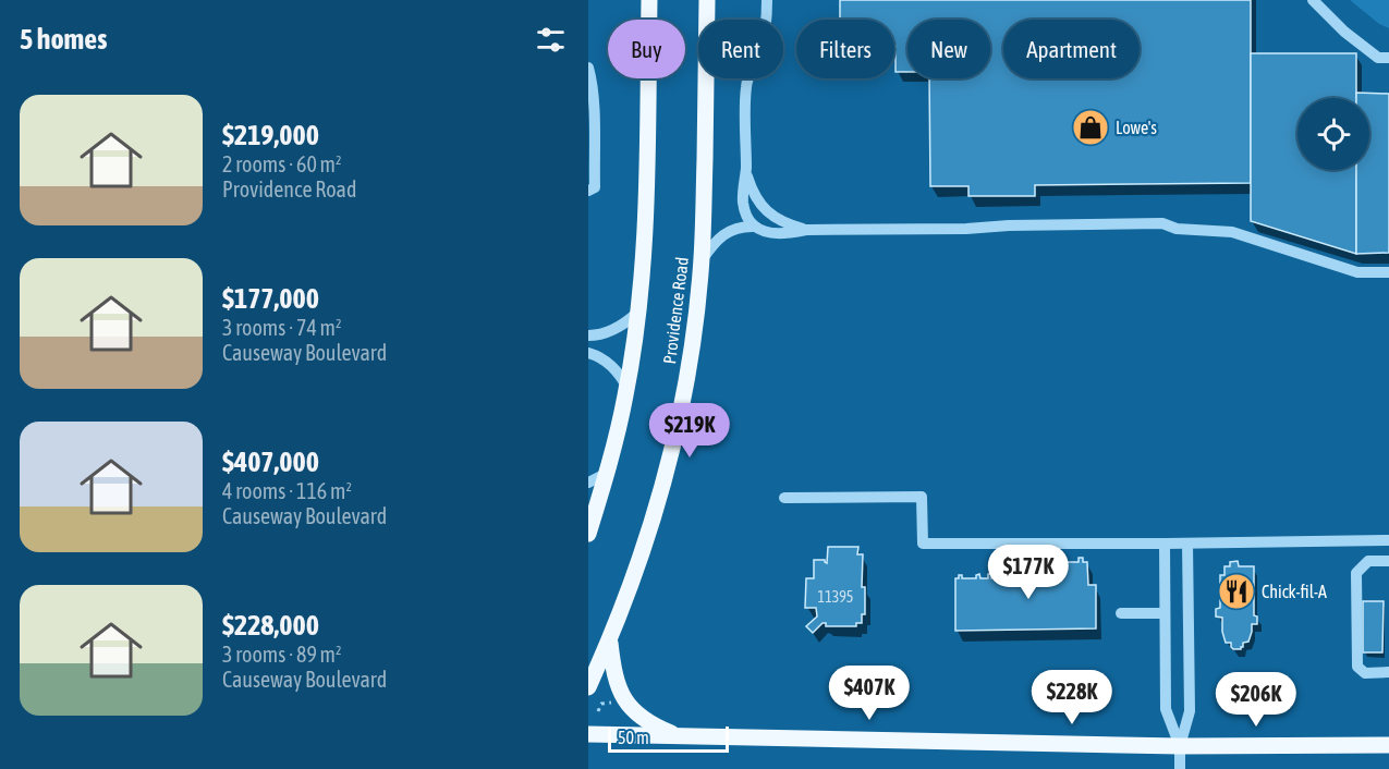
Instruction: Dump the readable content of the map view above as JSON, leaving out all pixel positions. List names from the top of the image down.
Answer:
{
  "streets": {
    "main road": ["Providence Road"]
  },
  "places": {
    "shop": ["Lowe's"],
    "restaurant": ["Chick-fil-A"]
  },
  "house_numbers": ["11395"],
  "scale_bar": "50 m",
  "page": {
    "heading": "5 homes",
    "chip": [
      "Buy",
      "Rent",
      "Filters",
      "New",
      "Apartment"
    ],
    "list": [
      {
        "name": "$219,000",
        "note": "2 rooms · 60 m² · Providence Road"
      },
      {
        "name": "$177,000",
        "note": "3 rooms · 74 m² · Causeway Boulevard"
      },
      {
        "name": "$407,000",
        "note": "4 rooms · 116 m² · Causeway Boulevard"
      },
      {
        "name": "$228,000",
        "note": "3 rooms · 89 m² · Causeway Boulevard"
      }
    ],
    "price": [
      "$219K",
      "$177K",
      "$407K",
      "$228K",
      "$206K"
    ],
    "scale": "50 m"
  }
}
